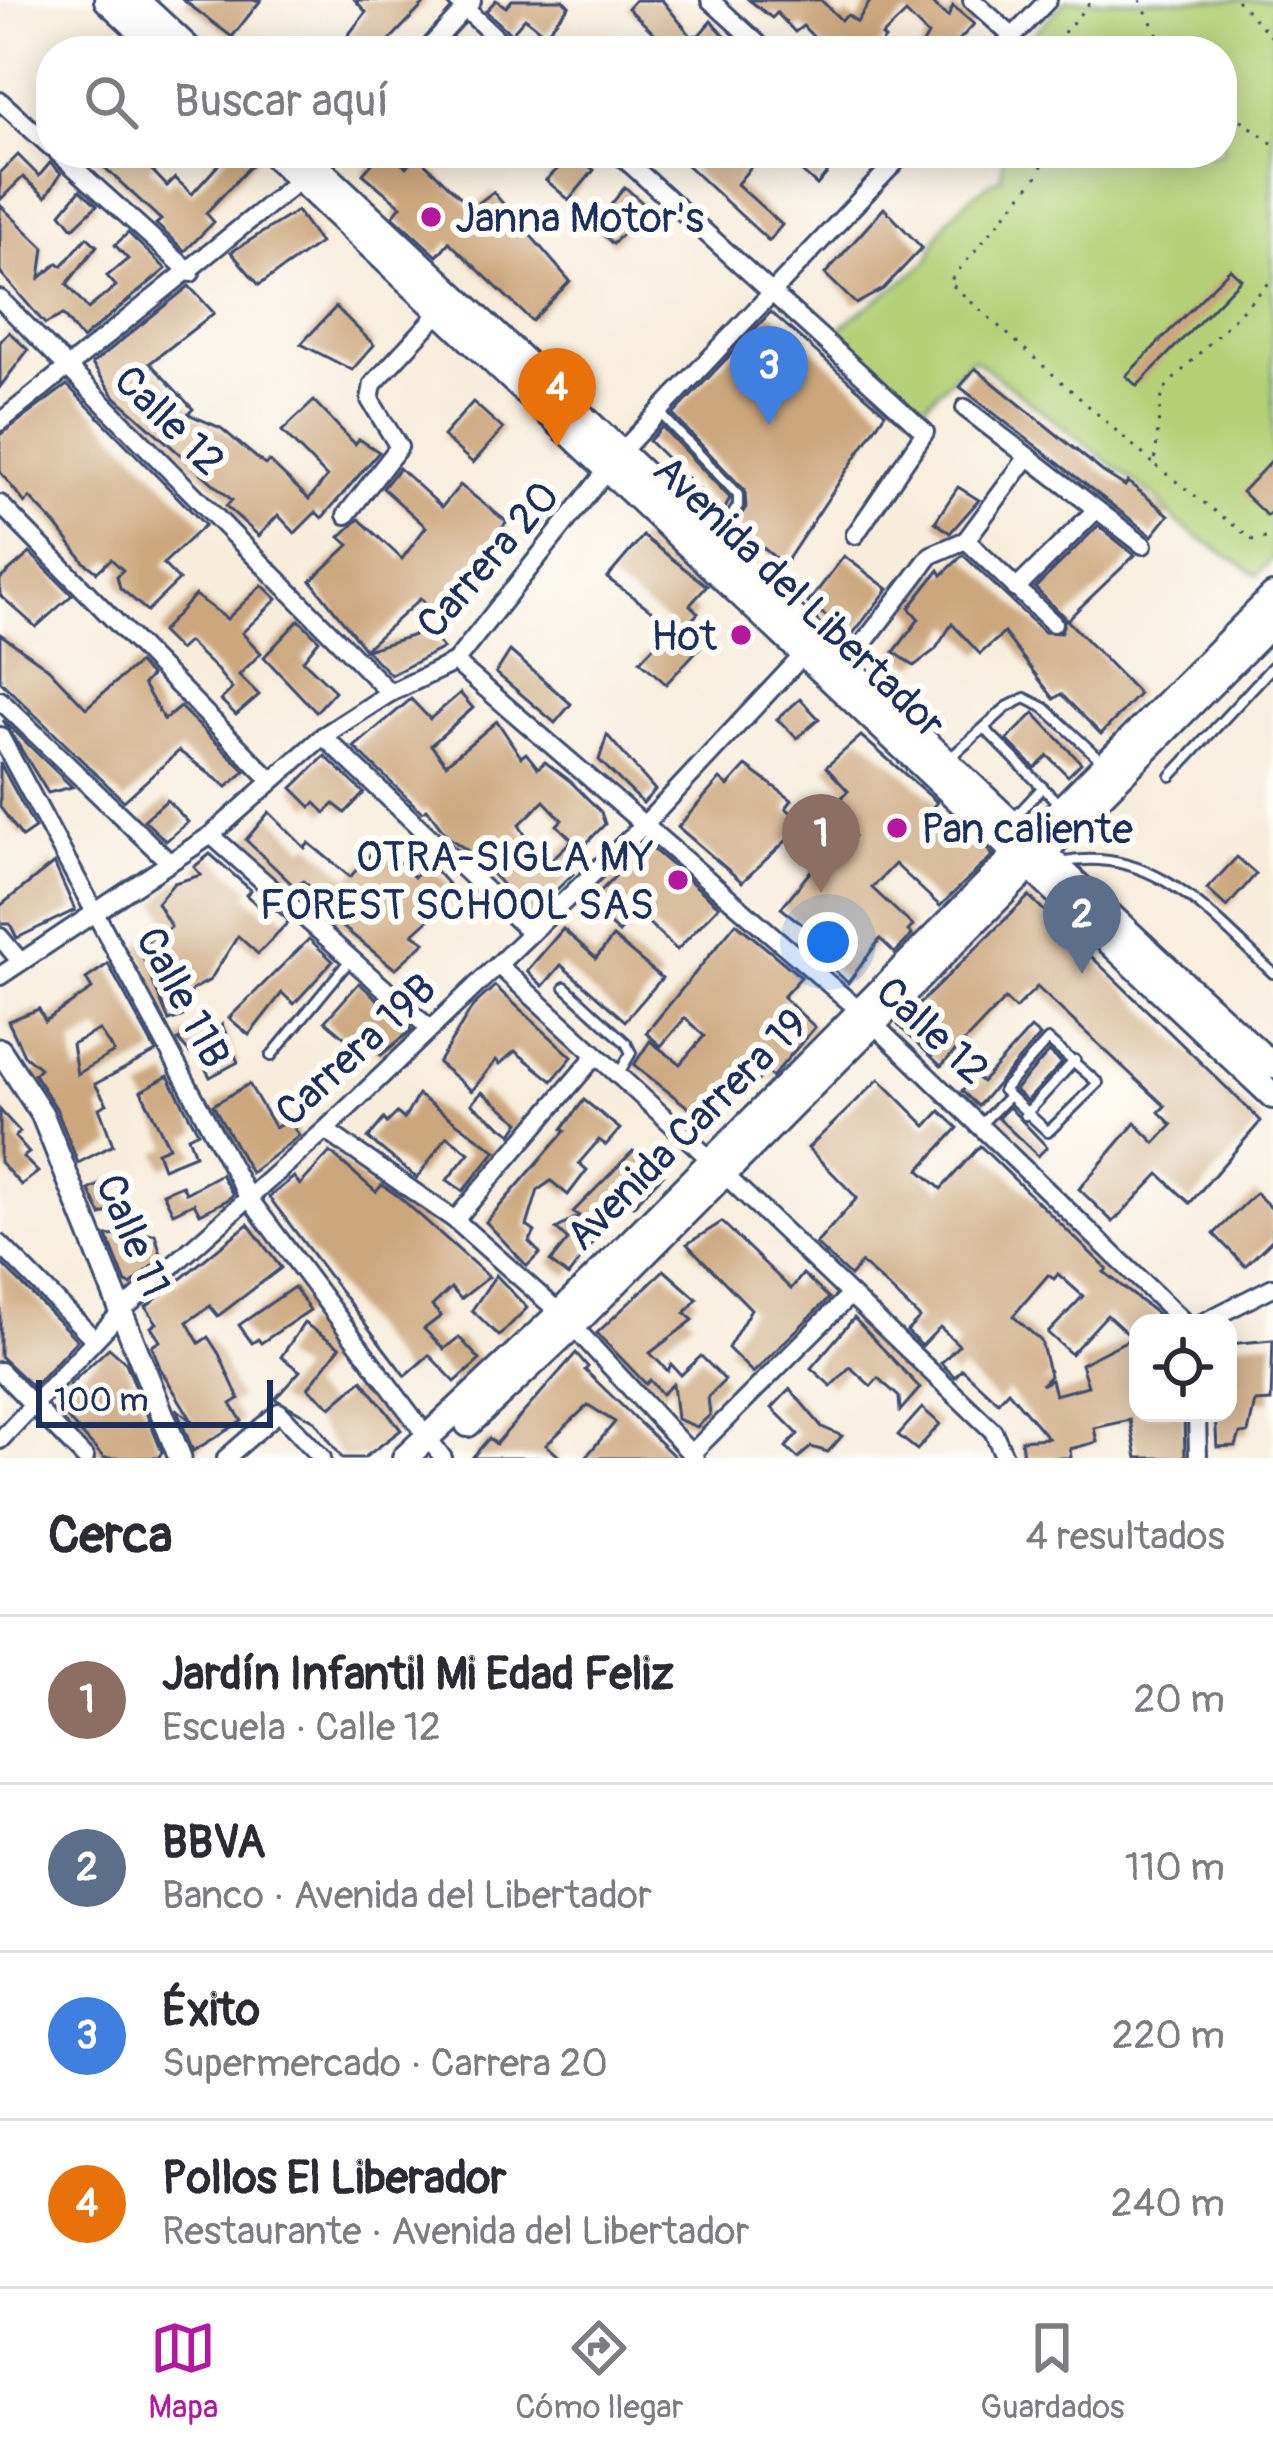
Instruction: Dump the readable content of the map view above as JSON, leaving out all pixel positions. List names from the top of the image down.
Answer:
{
  "streets": {
    "main road": ["Avenida del Libertador", "Avenida Carrera 19"],
    "street": [
      "Calle 12",
      "Carrera 20",
      "Calle 11B",
      "Carrera 19B",
      "Calle 11"
    ]
  },
  "crossings": [
    ["Calle 12", "Carrera 20"],
    ["Calle 12", "Carrera 19B"],
    ["Calle 12", "Avenida Carrera 19"],
    ["Carrera 20", "Avenida del Libertador"],
    ["Carrera 20", "Calle 11B"],
    ["Avenida del Libertador", "Carrera 19B"],
    ["Avenida del Libertador", "Avenida Carrera 19"],
    ["Calle 11B", "Carrera 19B"],
    ["Calle 11B", "Avenida Carrera 19"],
    ["Carrera 19B", "Calle 11"]
  ],
  "places": [
    "Janna Motor's",
    "Hot",
    "Pan caliente",
    "OTRA-SIGLA MY FOREST SCHOOL SAS"
  ],
  "scale_bar": "100 m",
  "page": {
    "search": "Buscar aquí",
    "pins": [
      "3",
      "4",
      "1",
      "2"
    ],
    "scale": "100 m",
    "heading": ["Cerca", "4 resultados"],
    "list": [
      {
        "mark": "1",
        "name": "Jardín Infantil Mi Edad Feliz",
        "note": "Escuela · Calle 12",
        "value": "20 m"
      },
      {
        "mark": "2",
        "name": "BBVA",
        "note": "Banco · Avenida del Libertador",
        "value": "110 m"
      },
      {
        "mark": "3",
        "name": "Éxito",
        "note": "Supermercado · Carrera 20",
        "value": "220 m"
      },
      {
        "mark": "4",
        "name": "Pollos El Liberador",
        "note": "Restaurante · Avenida del Libertador",
        "value": "240 m"
      }
    ],
    "nav": ["Mapa", "Cómo llegar", "Guardados"]
  }
}
